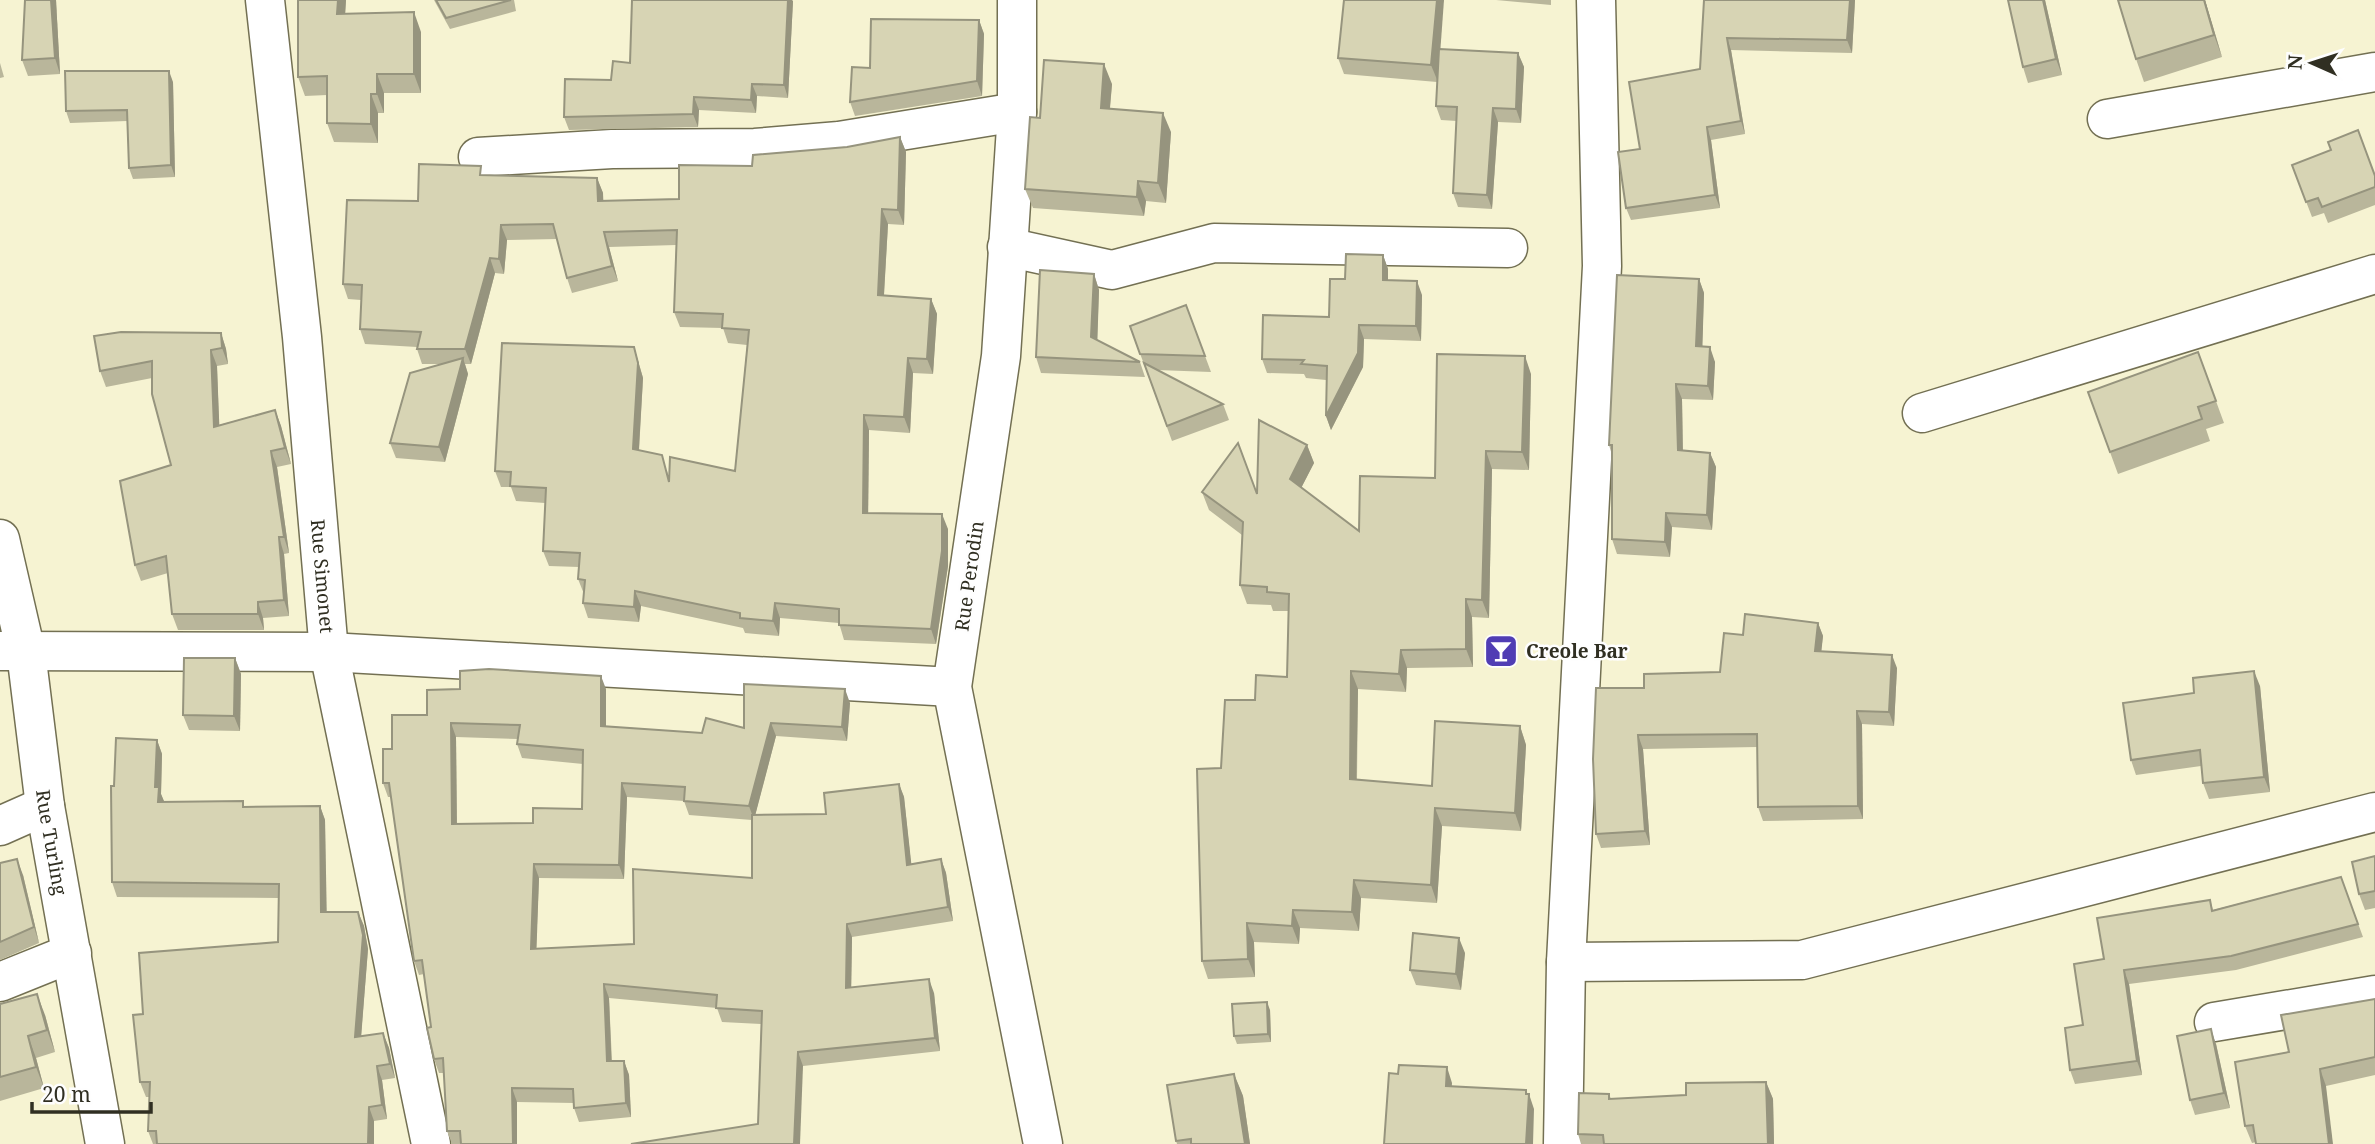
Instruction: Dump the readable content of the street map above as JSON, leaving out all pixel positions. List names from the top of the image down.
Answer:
{
  "streets": {
    "street": ["Rue Simonet", "Rue Perodin", "Rue Turling"]
  },
  "places": {
    "bar": ["Creole Bar"]
  },
  "scale_bar": "20 m",
  "north": "left"
}
